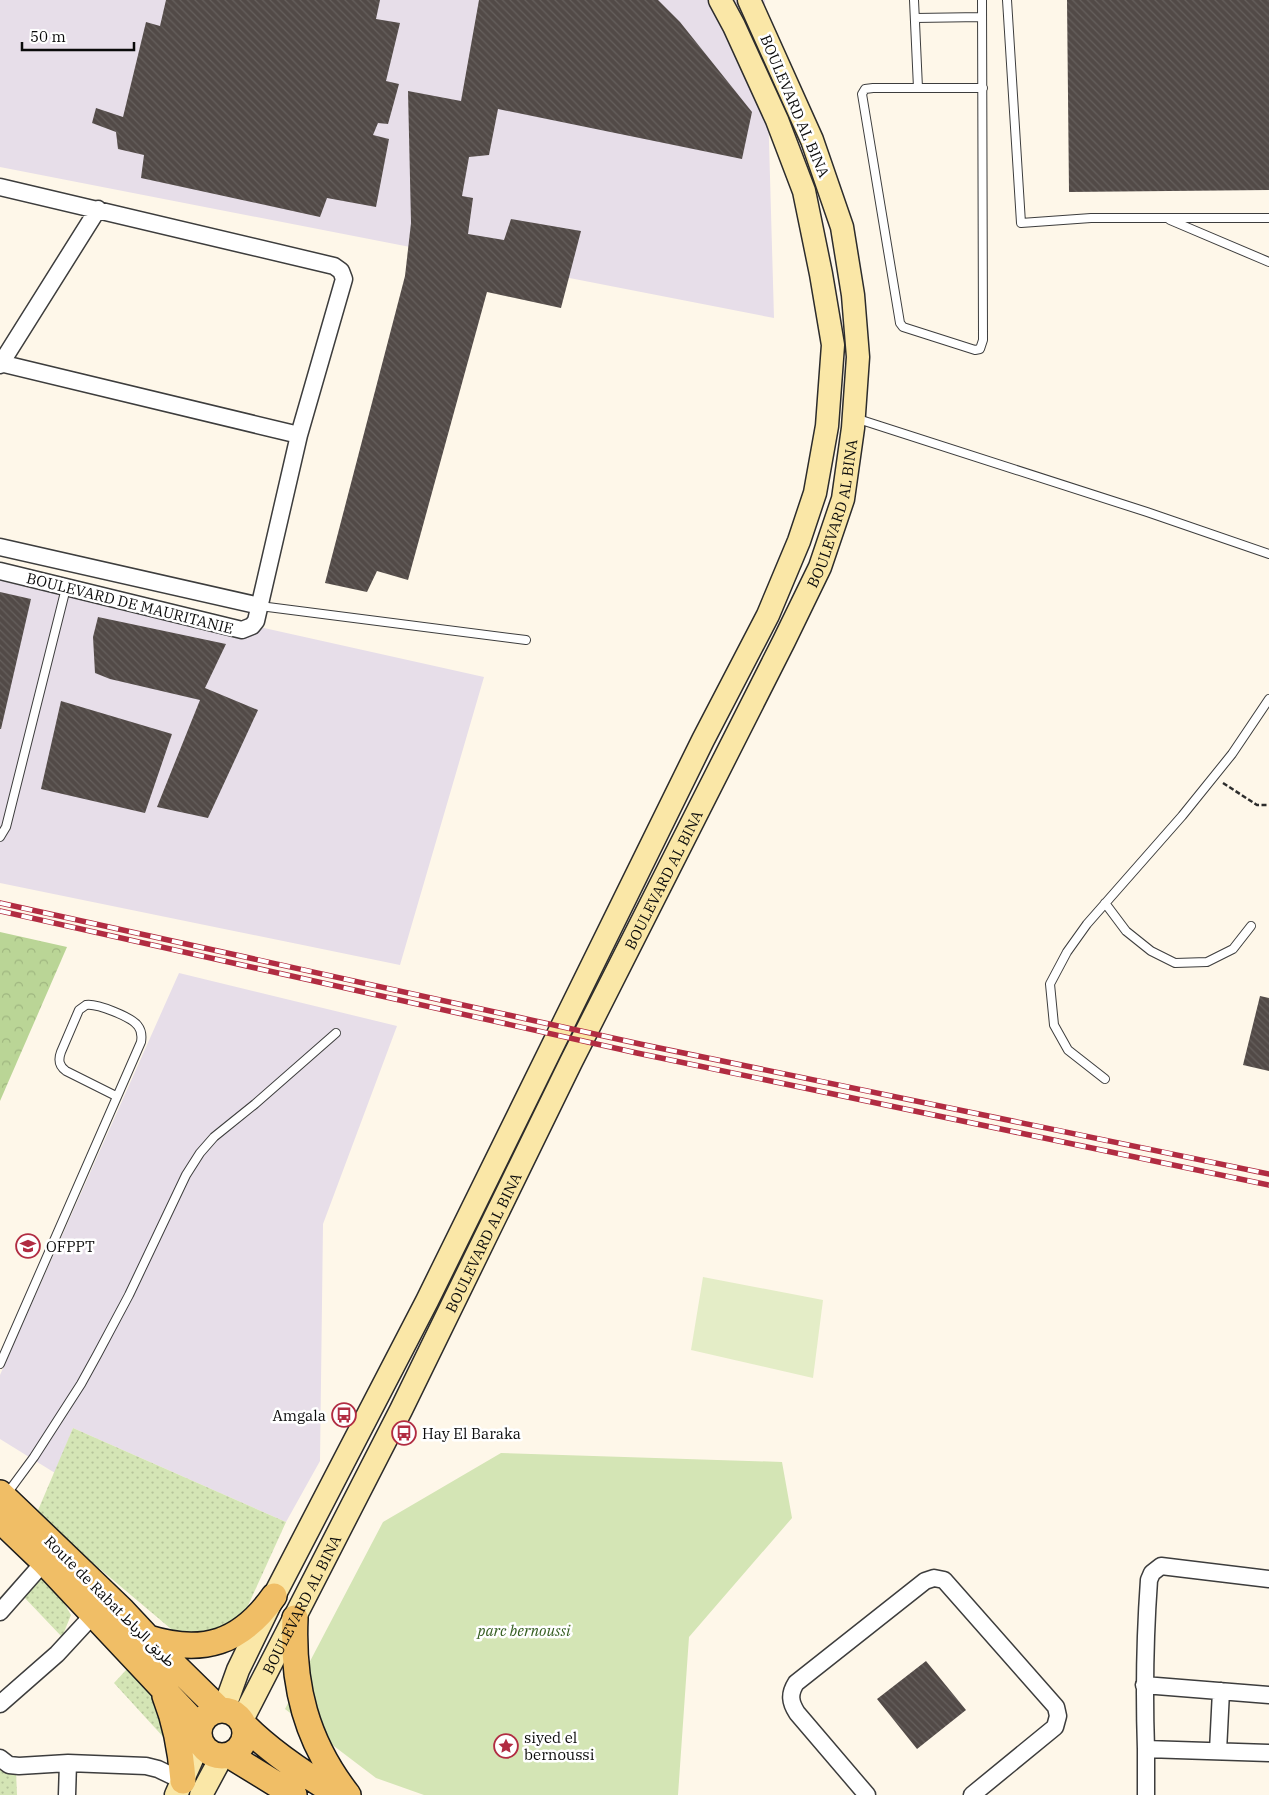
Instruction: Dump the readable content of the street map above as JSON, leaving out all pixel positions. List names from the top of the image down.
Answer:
{
  "streets": {
    "main road": ["BOULEVARD AL BINA", "Route de Rabat طريق الرباط"],
    "street": ["BOULEVARD DE MAURITANIE"]
  },
  "crossings": [
    ["BOULEVARD AL BINA", "Route de Rabat طريق الرباط"]
  ],
  "parks": ["parc bernoussi"],
  "places": {
    "school or university": ["OFPPT"],
    "bus stop": ["Amgala", "Hay El Baraka"],
    "place": ["siyed el bernoussi"]
  },
  "scale_bar": "50 m"
}
